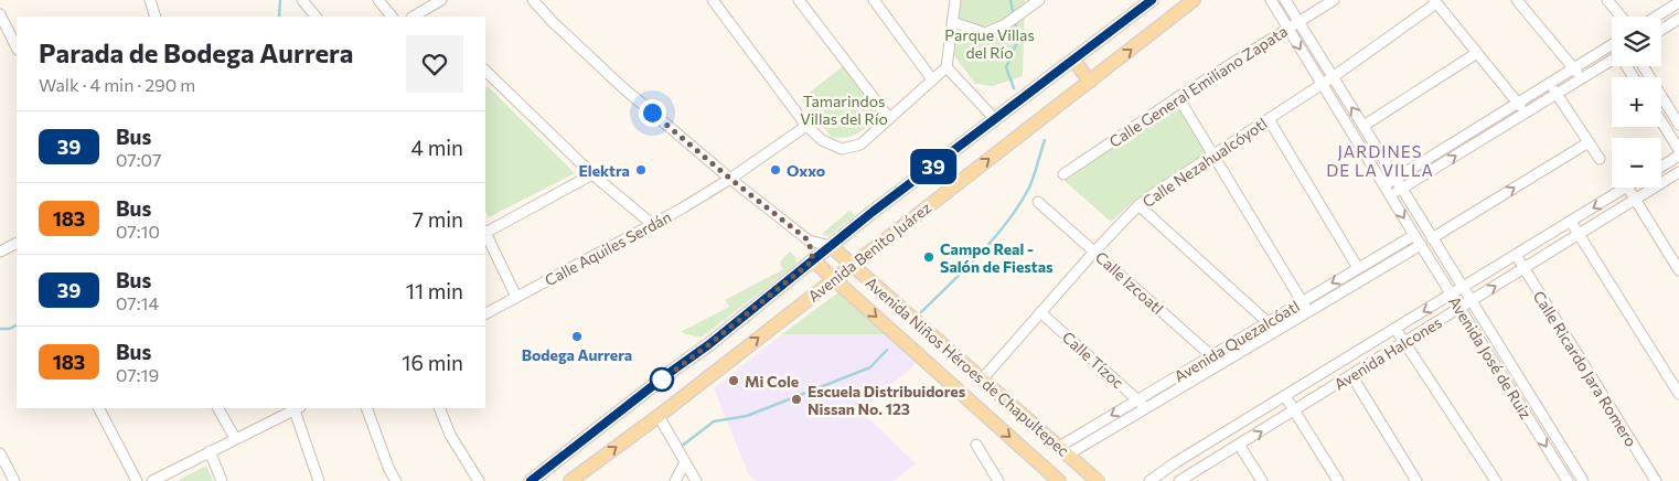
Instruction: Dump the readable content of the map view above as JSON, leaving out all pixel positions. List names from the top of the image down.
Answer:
{
  "streets": {
    "main road": ["Avenida Benito Juárez", "Avenida Niños Héroes de Chapultepec"],
    "street": [
      "Calle General Emiliano Zapata",
      "Calle Nezahualcóyotl",
      "Calle Aquiles Serdán",
      "Calle Izcoatl",
      "Avenida Quezalcóatl",
      "Avenida Halcones",
      "Avenida José de Ruiz",
      "Calle Tízoc",
      "Calle Ricardo Jara Romero"
    ]
  },
  "crossings": [
    ["Calle General Emiliano Zapata", "Avenida José de Ruiz"],
    ["Calle Nezahualcóyotl", "Calle Izcoatl"],
    ["Calle Nezahualcóyotl", "Avenida José de Ruiz"],
    ["Calle Nezahualcóyotl", "Calle Tízoc"],
    ["Calle Nezahualcóyotl", "Avenida Niños Héroes de Chapultepec"],
    ["Calle Aquiles Serdán", "Avenida Niños Héroes de Chapultepec"],
    ["Avenida Benito Juárez", "Avenida Niños Héroes de Chapultepec"],
    ["Calle Izcoatl", "Avenida Quezalcóatl"],
    ["Avenida Quezalcóatl", "Avenida José de Ruiz"],
    ["Avenida Quezalcóatl", "Calle Tízoc"],
    ["Avenida Quezalcóatl", "Avenida Niños Héroes de Chapultepec"],
    ["Avenida Halcones", "Avenida José de Ruiz"],
    ["Avenida Halcones", "Calle Ricardo Jara Romero"]
  ],
  "districts": ["JARDINES DE LA VILLA"],
  "parks": ["Parque Villas del Río", "Tamarindos Villas del Río"],
  "places": [
    "Elektra",
    "Oxxo",
    "Campo Real - Salón de Fiestas",
    "Bodega Aurrera",
    "Mi Cole",
    "Escuela Distribuidores Nissan No. 123"
  ],
  "lines": ["bus line 39"],
  "page": {
    "on_map": "39",
    "map_buttons": ["+", "−"],
    "heading": ["Parada de Bodega Aurrera", "Walk · 4 min · 290 m"],
    "list": [
      {
        "mark": "39",
        "name": "Bus",
        "note": "07:07",
        "value": "4 min"
      },
      {
        "mark": "183",
        "name": "Bus",
        "note": "07:10",
        "value": "7 min"
      },
      {
        "mark": "39",
        "name": "Bus",
        "note": "07:14",
        "value": "11 min"
      },
      {
        "mark": "183",
        "name": "Bus",
        "note": "07:19",
        "value": "16 min"
      }
    ]
  }
}
